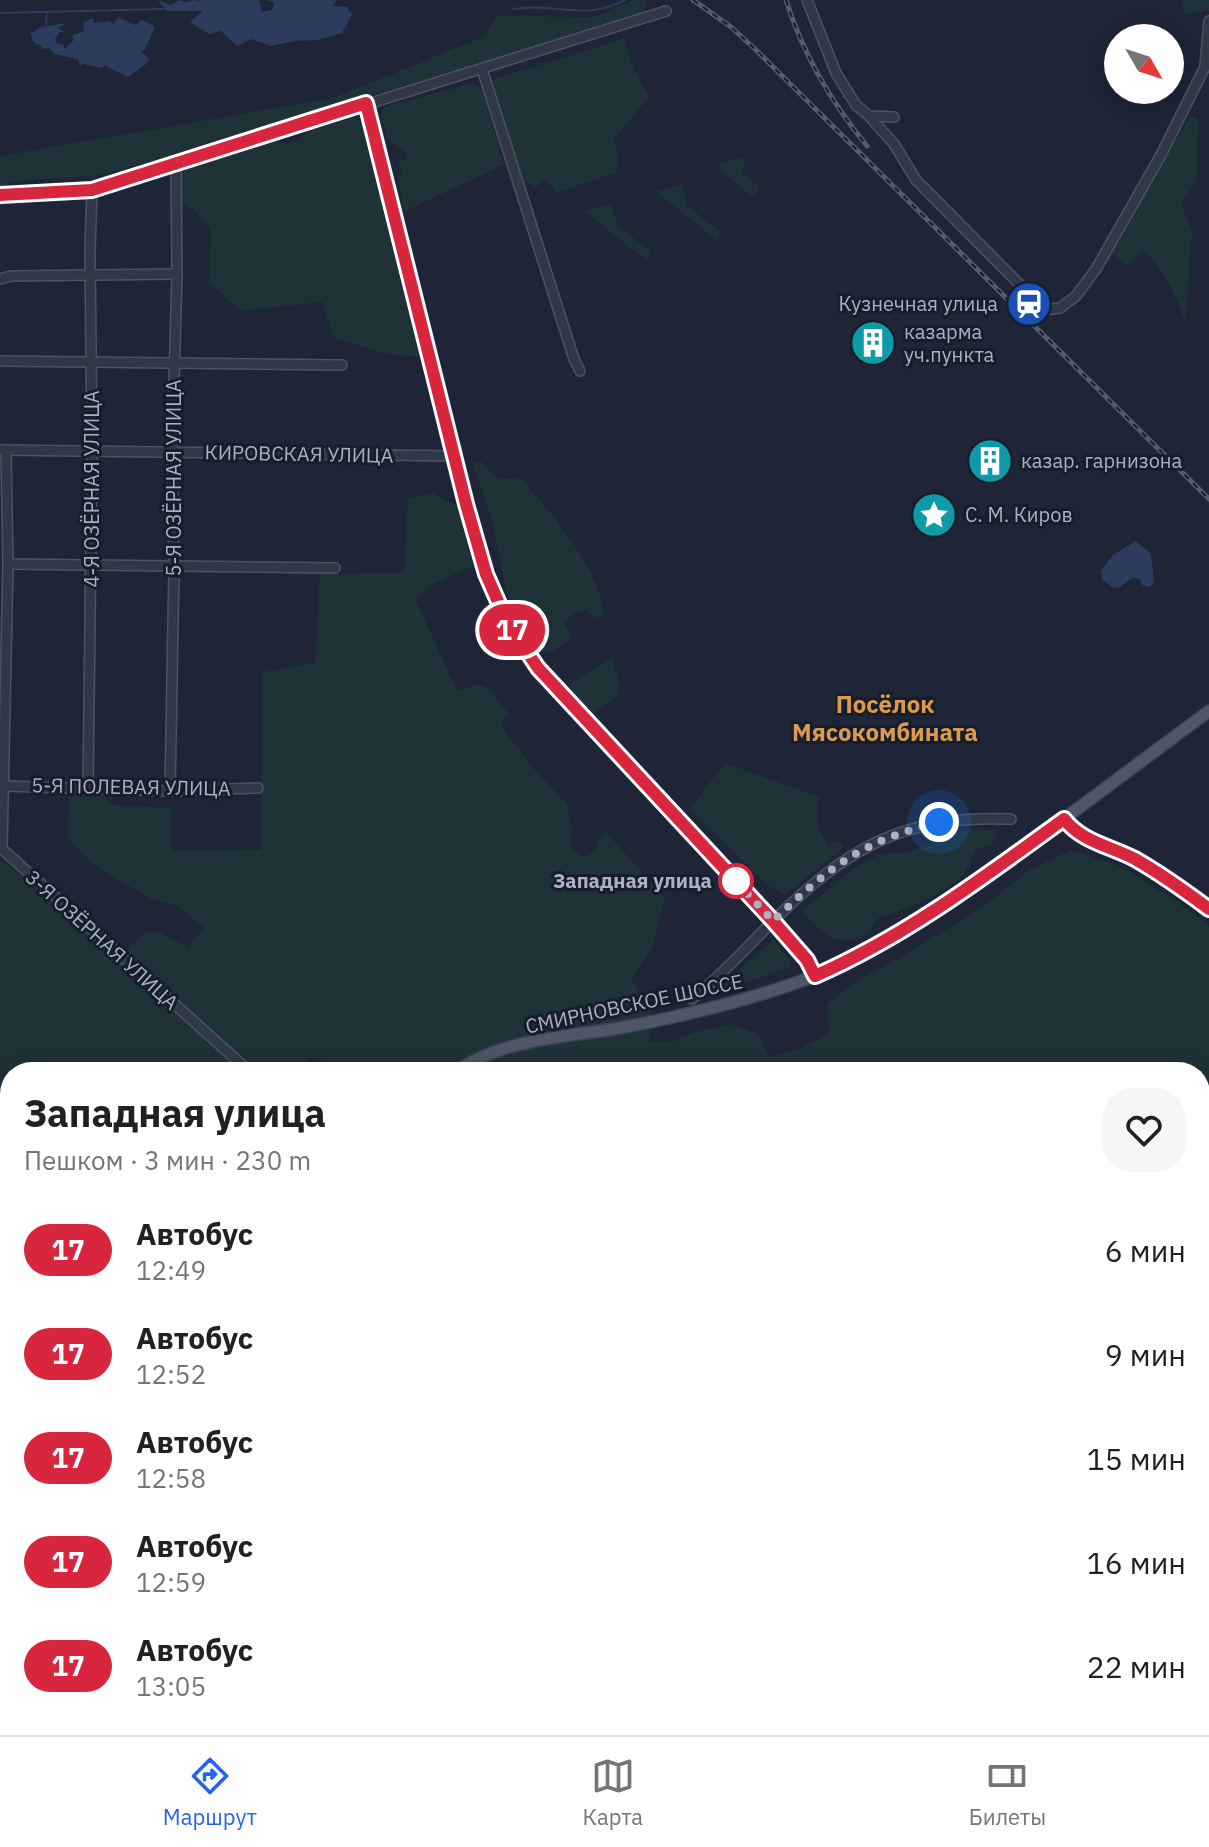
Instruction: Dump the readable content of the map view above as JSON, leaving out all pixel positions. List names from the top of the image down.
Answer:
{
  "streets": {
    "main road": ["СМИРНОВСКОЕ ШОССЕ"],
    "street": [
      "КИРОВСКАЯ УЛИЦА",
      "5-Я ОЗЁРНАЯ УЛИЦА",
      "4-Я ОЗЁРНАЯ УЛИЦА",
      "5-Я ПОЛЕВАЯ УЛИЦА",
      "3-Я ОЗЁРНАЯ УЛИЦА"
    ]
  },
  "crossings": [
    ["КИРОВСКАЯ УЛИЦА", "5-Я ОЗЁРНАЯ УЛИЦА"],
    ["КИРОВСКАЯ УЛИЦА", "4-Я ОЗЁРНАЯ УЛИЦА"],
    ["КИРОВСКАЯ УЛИЦА", "3-Я ОЗЁРНАЯ УЛИЦА"],
    ["5-Я ОЗЁРНАЯ УЛИЦА", "5-Я ПОЛЕВАЯ УЛИЦА"],
    ["4-Я ОЗЁРНАЯ УЛИЦА", "5-Я ПОЛЕВАЯ УЛИЦА"],
    ["5-Я ПОЛЕВАЯ УЛИЦА", "3-Я ОЗЁРНАЯ УЛИЦА"]
  ],
  "districts": ["Посёлок Мясокомбината"],
  "places": {
    "station": ["Кузнечная улица"],
    "building": ["казарма уч.пункта", "казар. гарнизона"],
    "place": ["С. М. Киров"],
    "other": ["Западная улица"]
  },
  "lines": ["bus line 17"],
  "north": "bottom right",
  "page": {
    "on_map": "17",
    "heading": ["Западная улица", "Пешком · 3 мин · 230 m"],
    "list": [
      {
        "mark": "17",
        "name": "Автобус",
        "note": "12:49",
        "value": "6 мин"
      },
      {
        "mark": "17",
        "name": "Автобус",
        "note": "12:52",
        "value": "9 мин"
      },
      {
        "mark": "17",
        "name": "Автобус",
        "note": "12:58",
        "value": "15 мин"
      },
      {
        "mark": "17",
        "name": "Автобус",
        "note": "12:59",
        "value": "16 мин"
      },
      {
        "mark": "17",
        "name": "Автобус",
        "note": "13:05",
        "value": "22 мин"
      }
    ],
    "tabs": ["Маршрут", "Карта", "Билеты"]
  }
}
